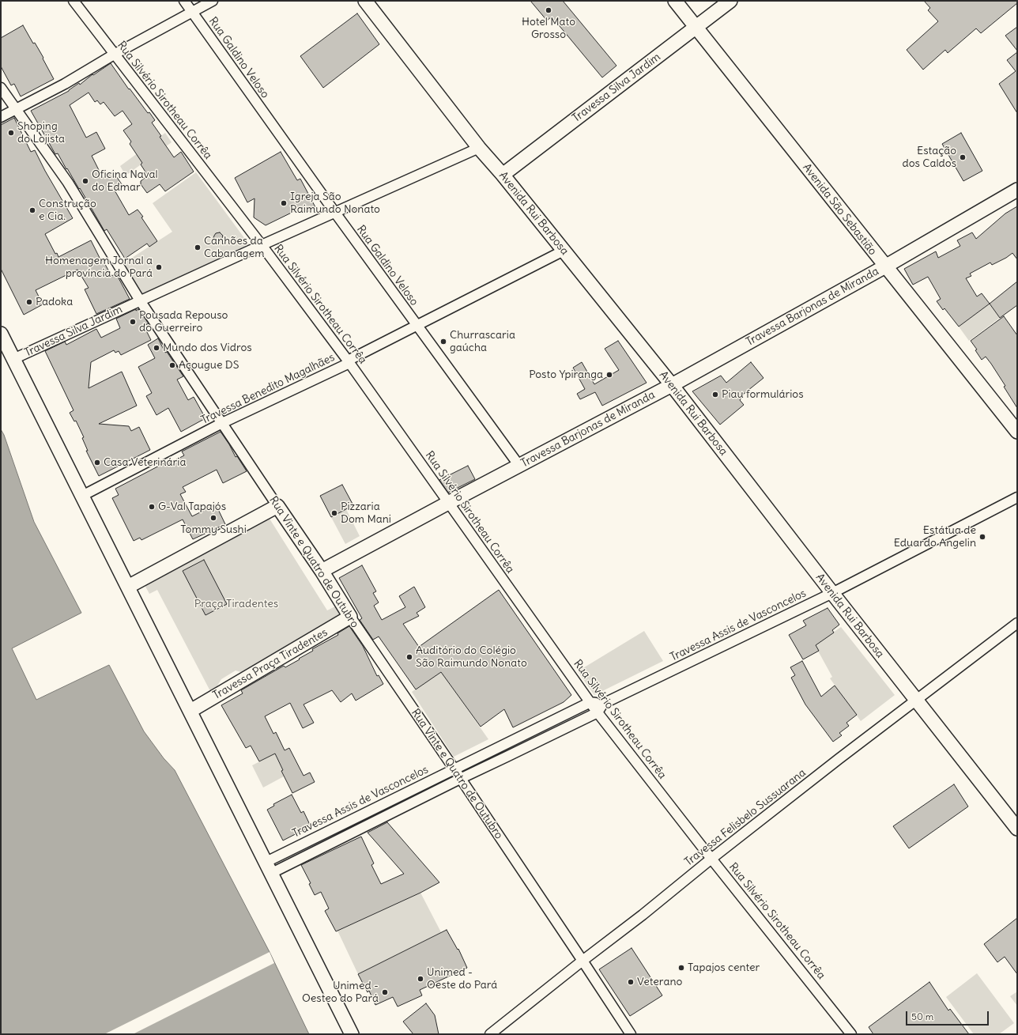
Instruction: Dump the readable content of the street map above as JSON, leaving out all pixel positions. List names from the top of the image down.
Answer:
{
  "streets": {
    "main road": [
      "Travessa Silva Jardim",
      "Avenida São Sebastião",
      "Avenida Rui Barbosa",
      "Travessa Barjonas de Miranda",
      "Rua Vinte e Quatro de Outubro",
      "Travessa Praça Tiradentes"
    ],
    "street": [
      "Rua Galdino Veloso",
      "Rua Silvério Sirotheau Corrêa",
      "Travessa Benedito Magalhães",
      "Travessa Assis de Vasconcelos",
      "Travessa Felisbelo Sussuarana"
    ]
  },
  "crossings": [
    ["Rua Galdino Veloso", "Travessa Silva Jardim"],
    ["Rua Galdino Veloso", "Travessa Barjonas de Miranda"],
    ["Rua Galdino Veloso", "Travessa Benedito Magalhães"],
    ["Travessa Silva Jardim", "Rua Silvério Sirotheau Corrêa"],
    ["Travessa Silva Jardim", "Avenida São Sebastião"],
    ["Travessa Silva Jardim", "Avenida Rui Barbosa"],
    ["Travessa Silva Jardim", "Rua Vinte e Quatro de Outubro"],
    ["Rua Silvério Sirotheau Corrêa", "Travessa Barjonas de Miranda"],
    ["Rua Silvério Sirotheau Corrêa", "Travessa Benedito Magalhães"],
    ["Rua Silvério Sirotheau Corrêa", "Travessa Assis de Vasconcelos"],
    ["Rua Silvério Sirotheau Corrêa", "Travessa Felisbelo Sussuarana"],
    ["Avenida São Sebastião", "Travessa Barjonas de Miranda"],
    ["Avenida Rui Barbosa", "Travessa Barjonas de Miranda"],
    ["Avenida Rui Barbosa", "Travessa Benedito Magalhães"],
    ["Avenida Rui Barbosa", "Travessa Assis de Vasconcelos"],
    ["Avenida Rui Barbosa", "Travessa Felisbelo Sussuarana"],
    ["Travessa Barjonas de Miranda", "Rua Vinte e Quatro de Outubro"],
    ["Travessa Benedito Magalhães", "Rua Vinte e Quatro de Outubro"],
    ["Rua Vinte e Quatro de Outubro", "Travessa Assis de Vasconcelos"],
    ["Rua Vinte e Quatro de Outubro", "Travessa Praça Tiradentes"],
    ["Rua Vinte e Quatro de Outubro", "Travessa Felisbelo Sussuarana"]
  ],
  "parks": ["Praça Tiradentes"],
  "places": [
    "Hotel Mato Grosso",
    "Shoping do Lojista",
    "Estação dos Caldos",
    "Oficina Naval do Edmar",
    "Igreja São Raimundo Nonato",
    "Construção e Cia.",
    "Canhões da Cabanagem",
    "Homenagem Jornal a província do Pará",
    "Padoka",
    "Pousada Repouso do Guerreiro",
    "Churrascaria gaúcha",
    "Mundo dos Vidros",
    "Açougue DS",
    "Posto Ypiranga",
    "Piau formulários",
    "Casa Veterinária",
    "G-Val Tapajós",
    "Pizzaria Dom Mani",
    "Tommy Sushi",
    "Estátua de Eduardo Angelin",
    "Auditório do Colégio São Raimundo Nonato",
    "Tapajos center",
    "Unimed - Oeste do Pará",
    "Veterano",
    "Unimed - Oesteo do Pará"
  ],
  "scale_bar": "50 m"
}
